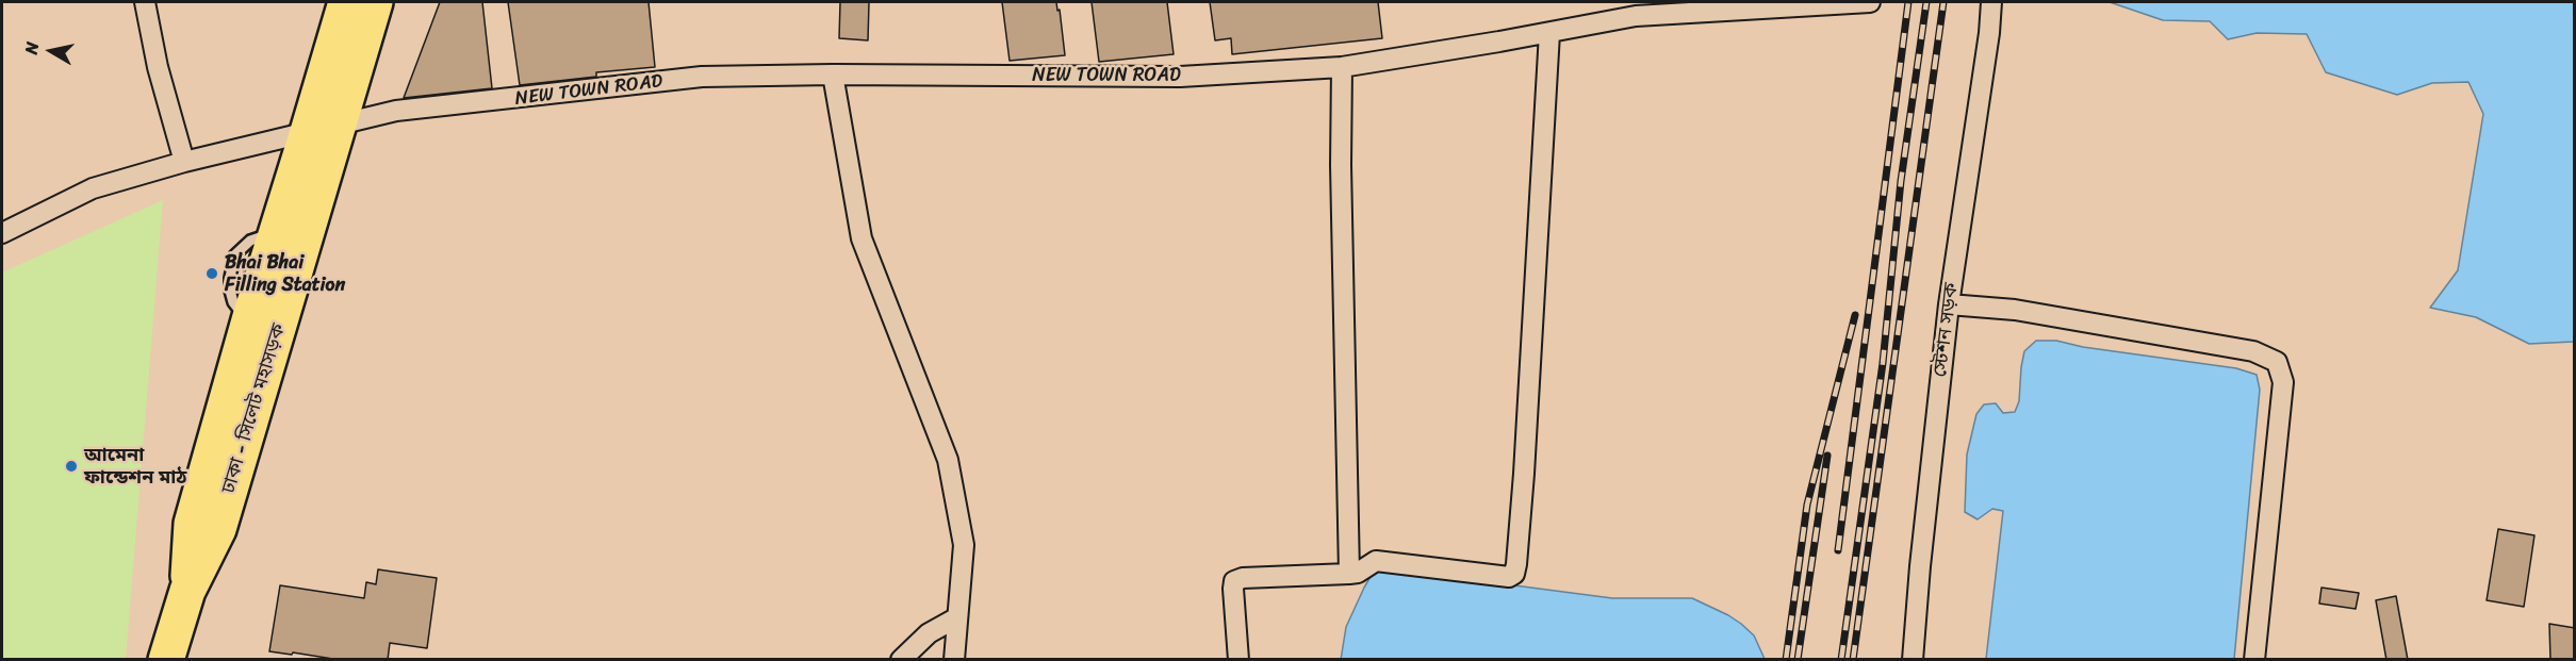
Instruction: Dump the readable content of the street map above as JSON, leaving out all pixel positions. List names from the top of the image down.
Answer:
{
  "streets": {
    "highway": ["ঢাকা - সিলেট মহাসড়ক"],
    "street": ["NEW TOWN ROAD", "স্টেশন সড়ক"]
  },
  "crossings": [
    ["NEW TOWN ROAD", "ঢাকা - সিলেট মহাসড়ক"]
  ],
  "places": ["Bhai Bhai Filling Station", "আমেনা ফান্ডেশন মাঠ"],
  "north": "left"
}
